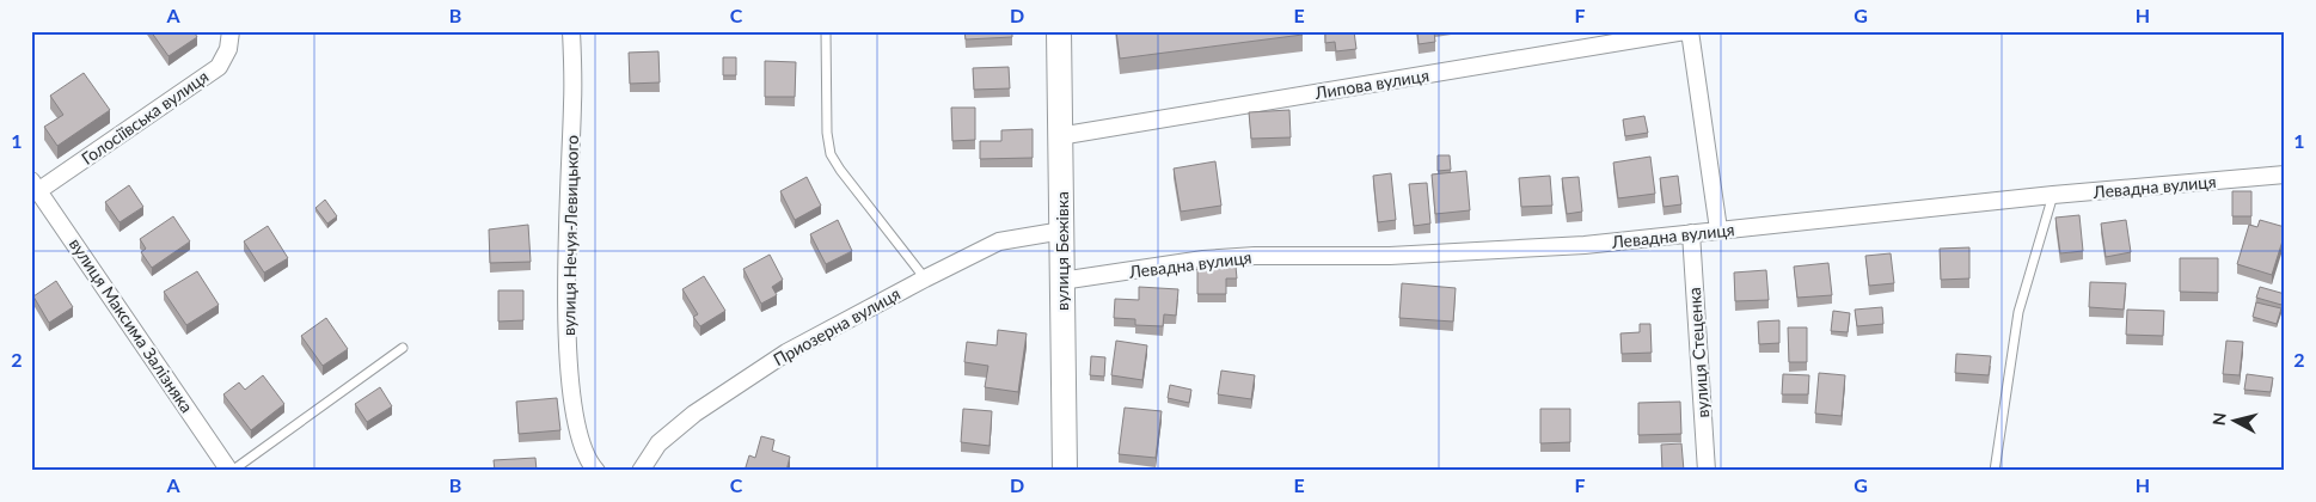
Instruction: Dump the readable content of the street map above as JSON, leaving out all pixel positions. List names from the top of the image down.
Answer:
{
  "streets": {
    "main road": ["вулиця Бежівка"],
    "street": [
      "Липова вулиця",
      "Голосіївська вулиця",
      "Левадна вулиця",
      "вулиця Нечуя-Левицького",
      "вулиця Максима Залізняка",
      "Приозерна вулиця",
      "вулиця Стеценка"
    ]
  },
  "crossings": [
    ["Липова вулиця", "вулиця Бежівка"],
    ["Голосіївська вулиця", "вулиця Максима Залізняка"],
    ["Левадна вулиця", "вулиця Бежівка"],
    ["Левадна вулиця", "вулиця Стеценка"],
    ["вулиця Бежівка", "Приозерна вулиця"]
  ],
  "north": "left",
  "grid": {
    "columns": [
      "A",
      "B",
      "C",
      "D",
      "E",
      "F",
      "G",
      "H"
    ],
    "rows": ["1", "2"]
  }
}
